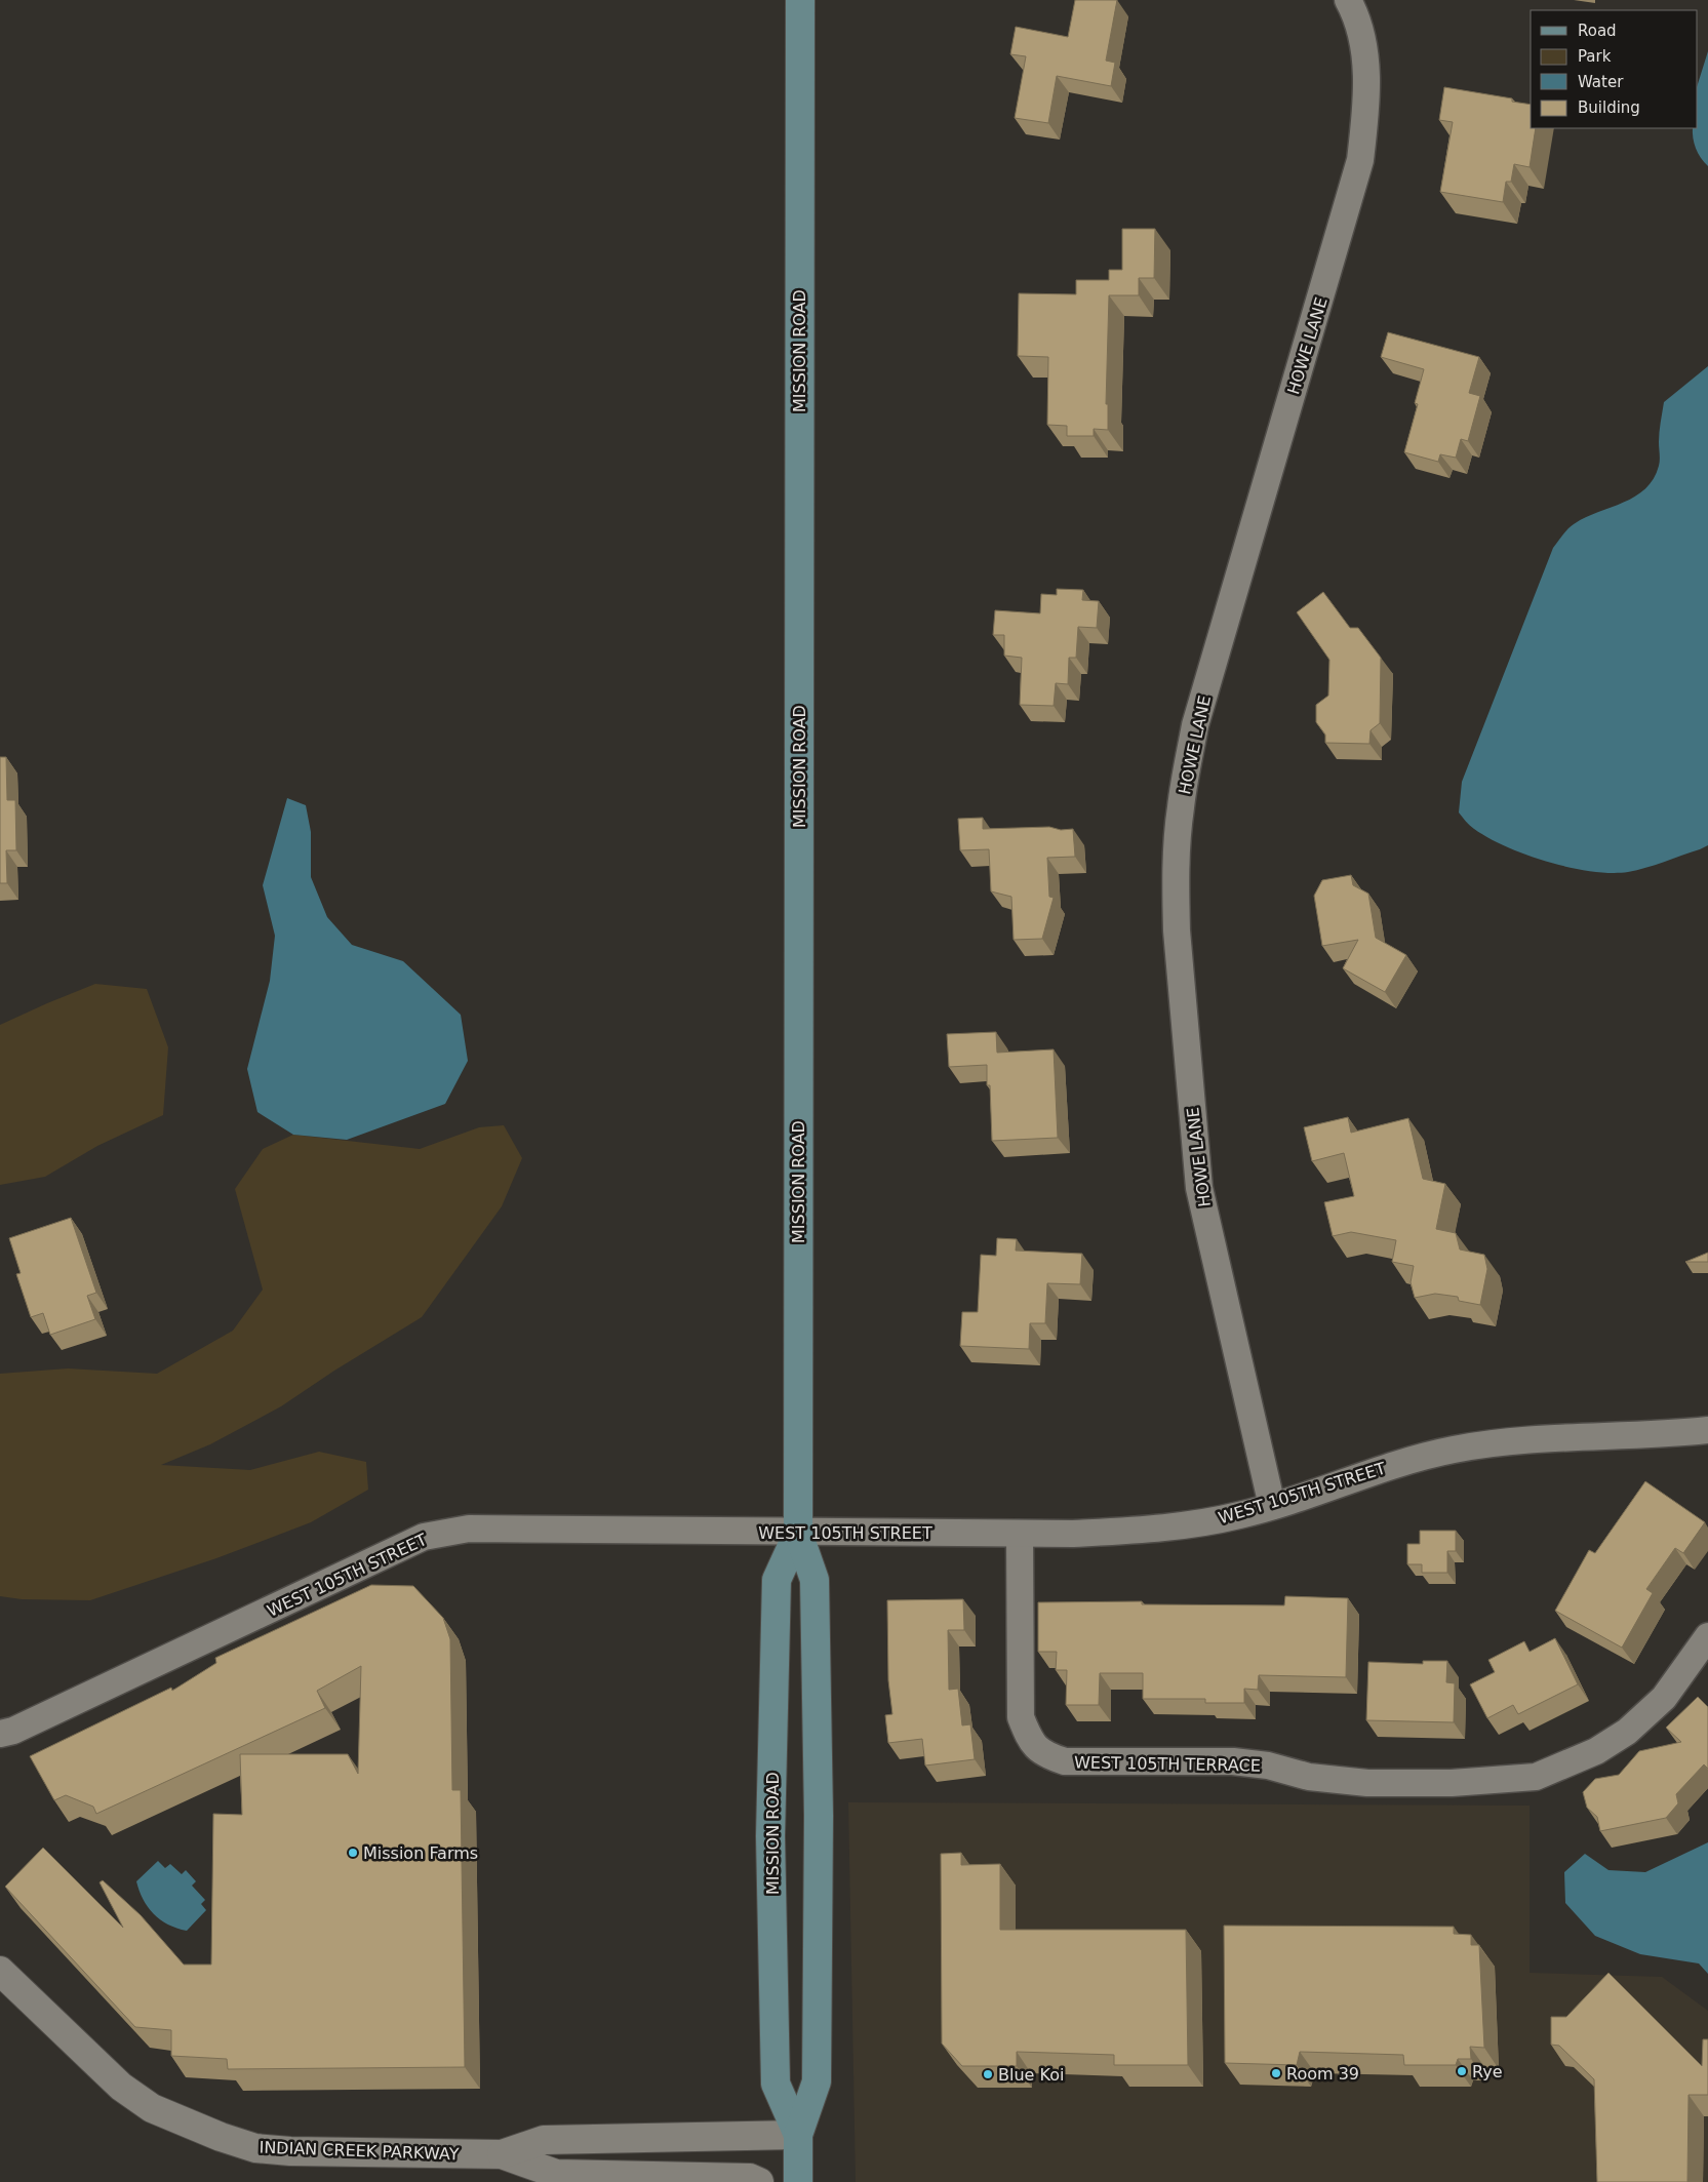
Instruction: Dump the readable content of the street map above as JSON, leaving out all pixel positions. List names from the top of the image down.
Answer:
{
  "streets": {
    "main road": ["MISSION ROAD"],
    "street": [
      "HOWE LANE",
      "WEST 105TH STREET",
      "WEST 105TH TERRACE",
      "INDIAN CREEK PARKWAY"
    ]
  },
  "crossings": [
    ["HOWE LANE", "WEST 105TH STREET"],
    ["MISSION ROAD", "WEST 105TH STREET"],
    ["MISSION ROAD", "INDIAN CREEK PARKWAY"],
    ["WEST 105TH STREET", "WEST 105TH TERRACE"]
  ],
  "places": [
    "Mission Farms",
    "Rye",
    "Room 39",
    "Blue Koi"
  ],
  "legend": [
    "Road",
    "Park",
    "Water",
    "Building"
  ]
}
